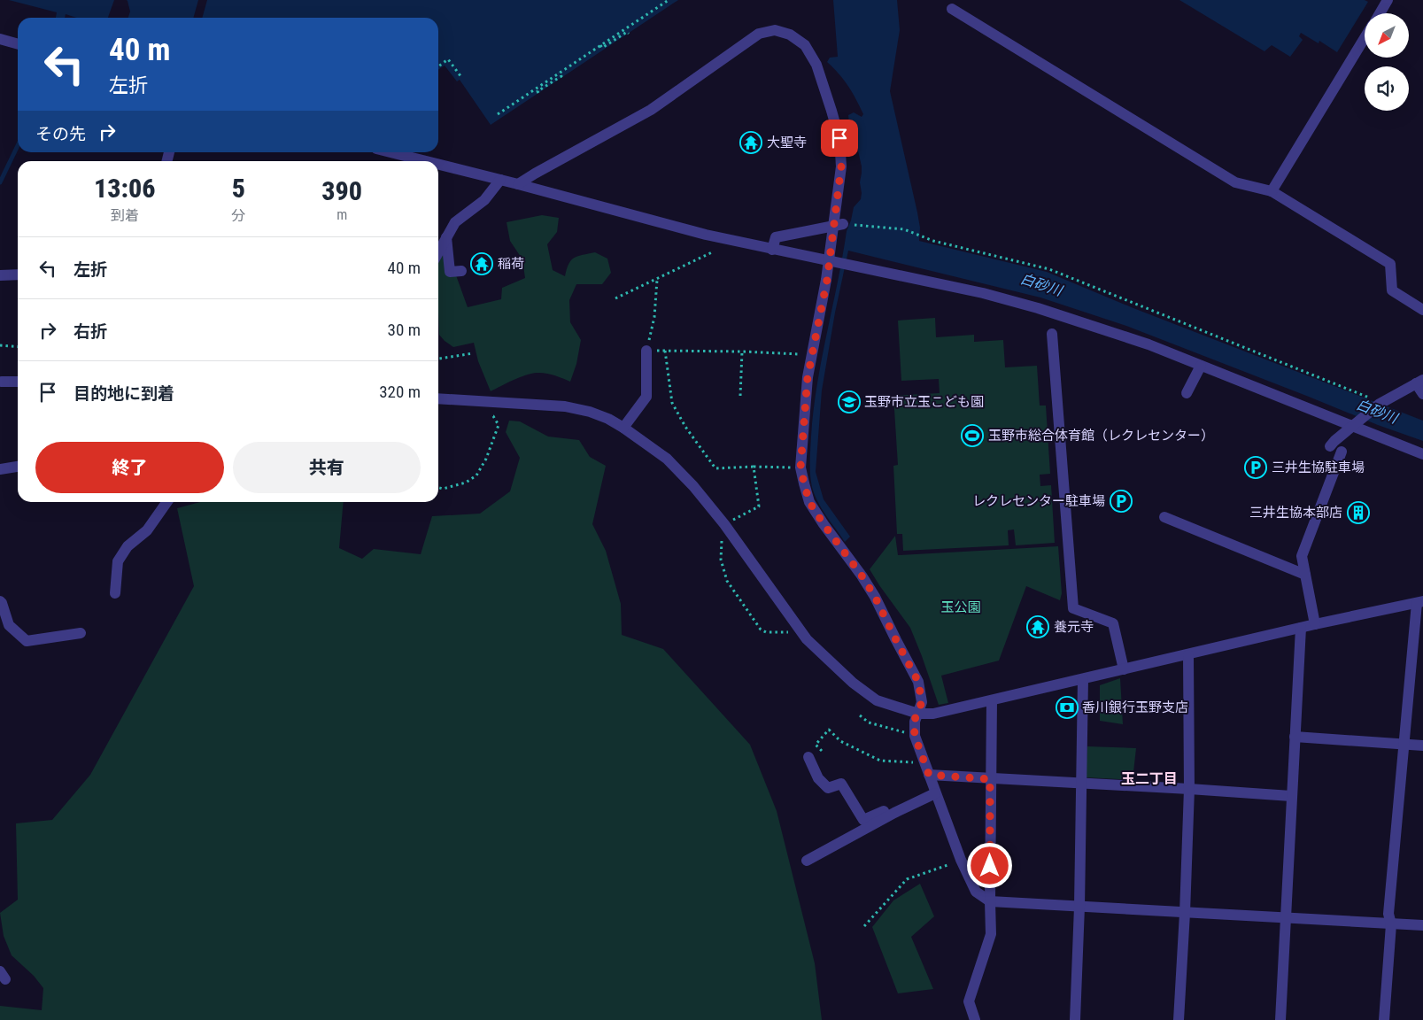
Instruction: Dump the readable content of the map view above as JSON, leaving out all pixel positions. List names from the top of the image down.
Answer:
{
  "districts": ["玉二丁目"],
  "water": ["白砂川"],
  "parks": ["玉公園"],
  "places": {
    "temple": ["大聖寺", "稲荷", "養元寺"],
    "school or university": ["玉野市立玉こども園"],
    "sports": ["玉野市総合体育館（レクレセンター）"],
    "parking": ["三井生協駐車場", "レクレセンター駐車場"],
    "building": ["三井生協本部店"],
    "bank": ["香川銀行玉野支店"]
  },
  "north": "bottom left",
  "page": {
    "turn": ["40 m", "左折"],
    "then": "その先",
    "eta": [
      "13:06",
      "到着",
      "5",
      "分",
      "390",
      "m"
    ],
    "list": [
      {
        "name": "左折",
        "value": "40 m"
      },
      {
        "name": "右折",
        "value": "30 m"
      },
      {
        "name": "目的地に到着",
        "value": "320 m"
      }
    ],
    "buttons": ["終了", "共有"]
  }
}
